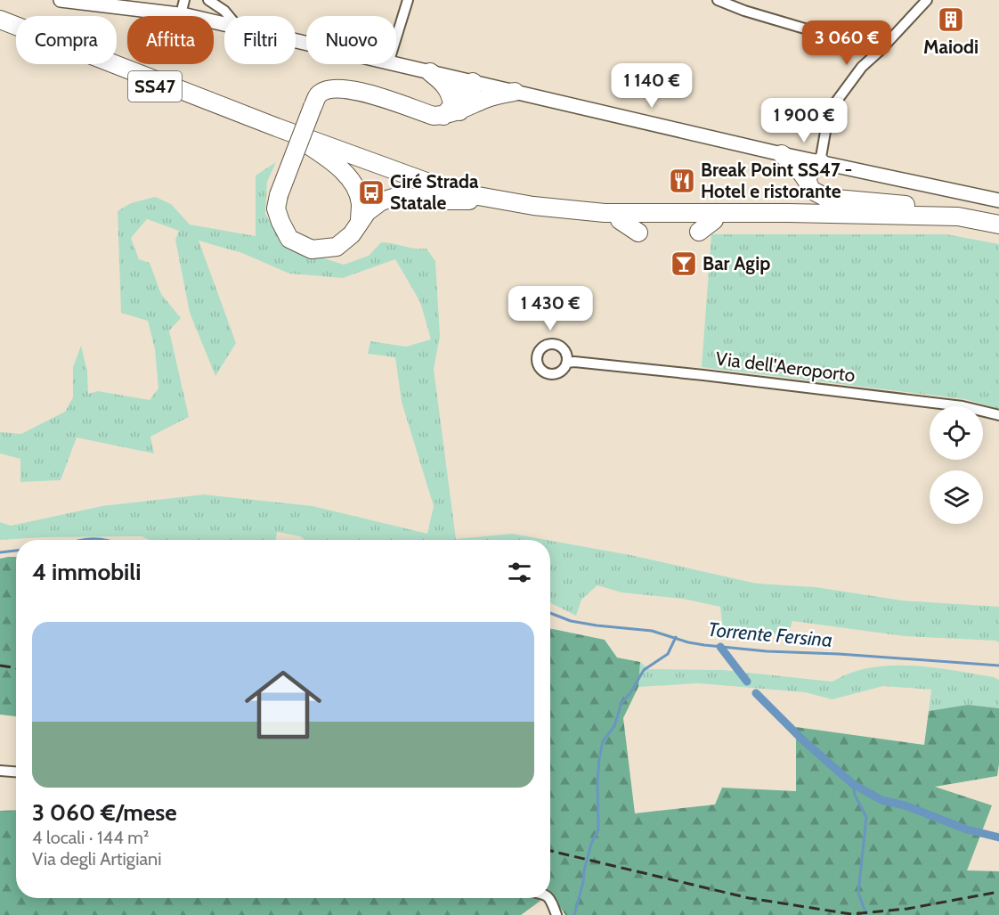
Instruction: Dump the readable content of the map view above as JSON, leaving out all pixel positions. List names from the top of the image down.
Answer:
{
  "streets": {
    "highway": ["SS47"],
    "street": ["Via dell'Aeroporto"]
  },
  "water": ["Torrente Fersina"],
  "places": {
    "building": ["Maiodi"],
    "restaurant": ["Break Point SS47 - Hotel e ristorante"],
    "bus stop": ["Ciré Strada Statale"],
    "bar": ["Bar Agip"]
  },
  "page": {
    "chip": [
      "Compra",
      "Affitta",
      "Filtri",
      "Nuovo"
    ],
    "price": [
      "3 060 €",
      "1 140 €",
      "1 900 €",
      "1 430 €"
    ],
    "heading": "4 immobili",
    "list": [
      {
        "name": "3 060 €/mese",
        "note": "4 locali · 144 m² · Via degli Artigiani"
      }
    ]
  }
}
